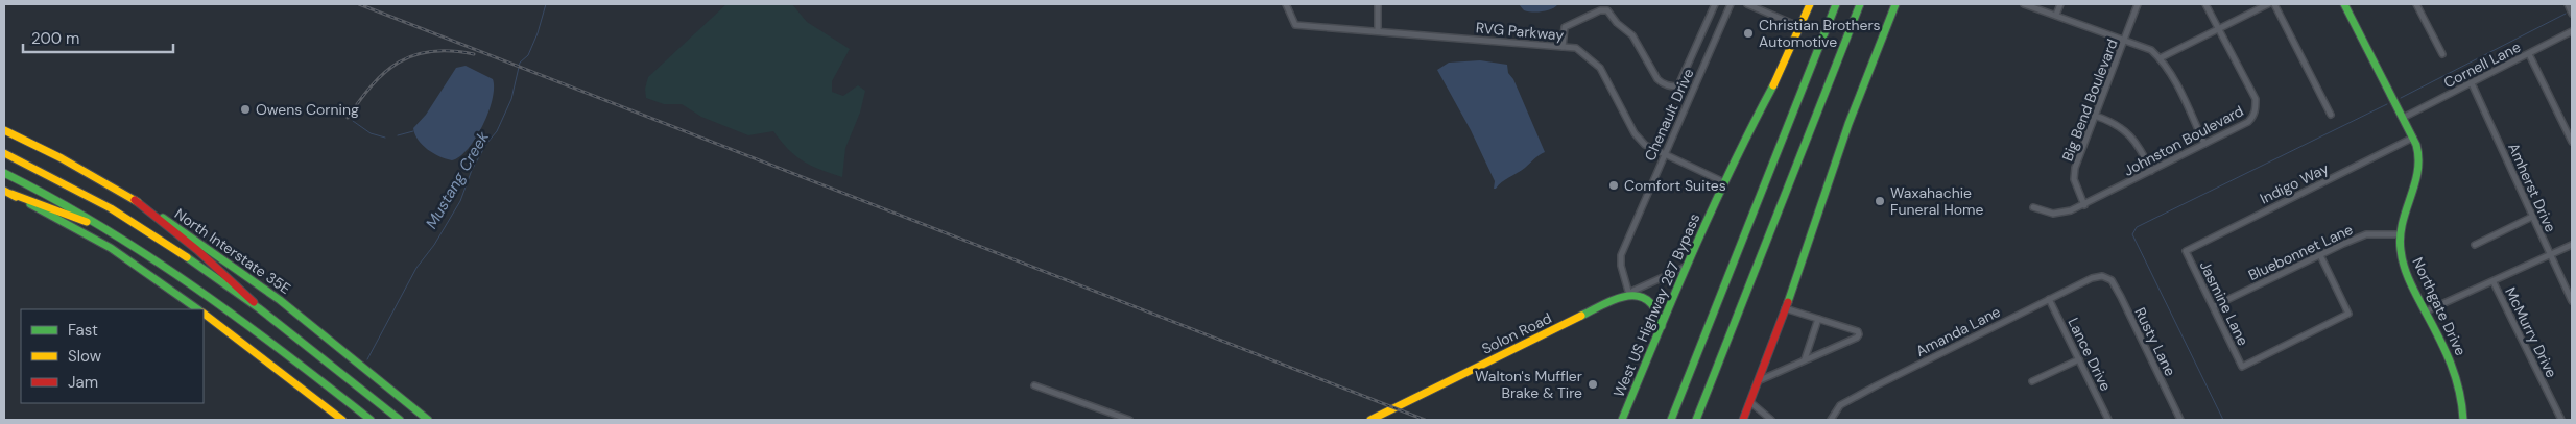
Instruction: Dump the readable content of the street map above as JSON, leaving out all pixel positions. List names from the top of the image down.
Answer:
{
  "streets": {
    "main road": [
      "North Interstate 35E",
      "West US Highway 287 Bypass",
      "Northgate Drive",
      "Solon Road"
    ],
    "street": [
      "RVG Parkway",
      "Cornell Lane",
      "Big Bend Boulevard",
      "Chenault Drive",
      "Johnston Boulevard",
      "Indigo Way",
      "Amherst Drive",
      "Bluebonnet Lane",
      "Jasmine Lane",
      "Amanda Lane",
      "McMurry Drive",
      "Rusty Lane",
      "Lance Drive"
    ]
  },
  "crossings": [
    ["RVG Parkway", "Chenault Drive"],
    ["RVG Parkway", "West US Highway 287 Bypass"],
    ["Cornell Lane", "Amherst Drive"],
    ["Cornell Lane", "Northgate Drive"],
    ["Big Bend Boulevard", "Johnston Boulevard"],
    ["Chenault Drive", "Solon Road"],
    ["Indigo Way", "Jasmine Lane"],
    ["Indigo Way", "Northgate Drive"],
    ["Bluebonnet Lane", "Jasmine Lane"],
    ["Bluebonnet Lane", "Northgate Drive"],
    ["Amanda Lane", "Rusty Lane"],
    ["Amanda Lane", "Lance Drive"]
  ],
  "water": ["Mustang Creek"],
  "places": [
    "Christian Brothers Automotive",
    "Owens Corning",
    "Comfort Suites",
    "Waxahachie Funeral Home",
    "Walton's Muffler Brake & Tire"
  ],
  "legend": ["Fast", "Slow", "Jam"],
  "scale_bar": "200 m"
}
